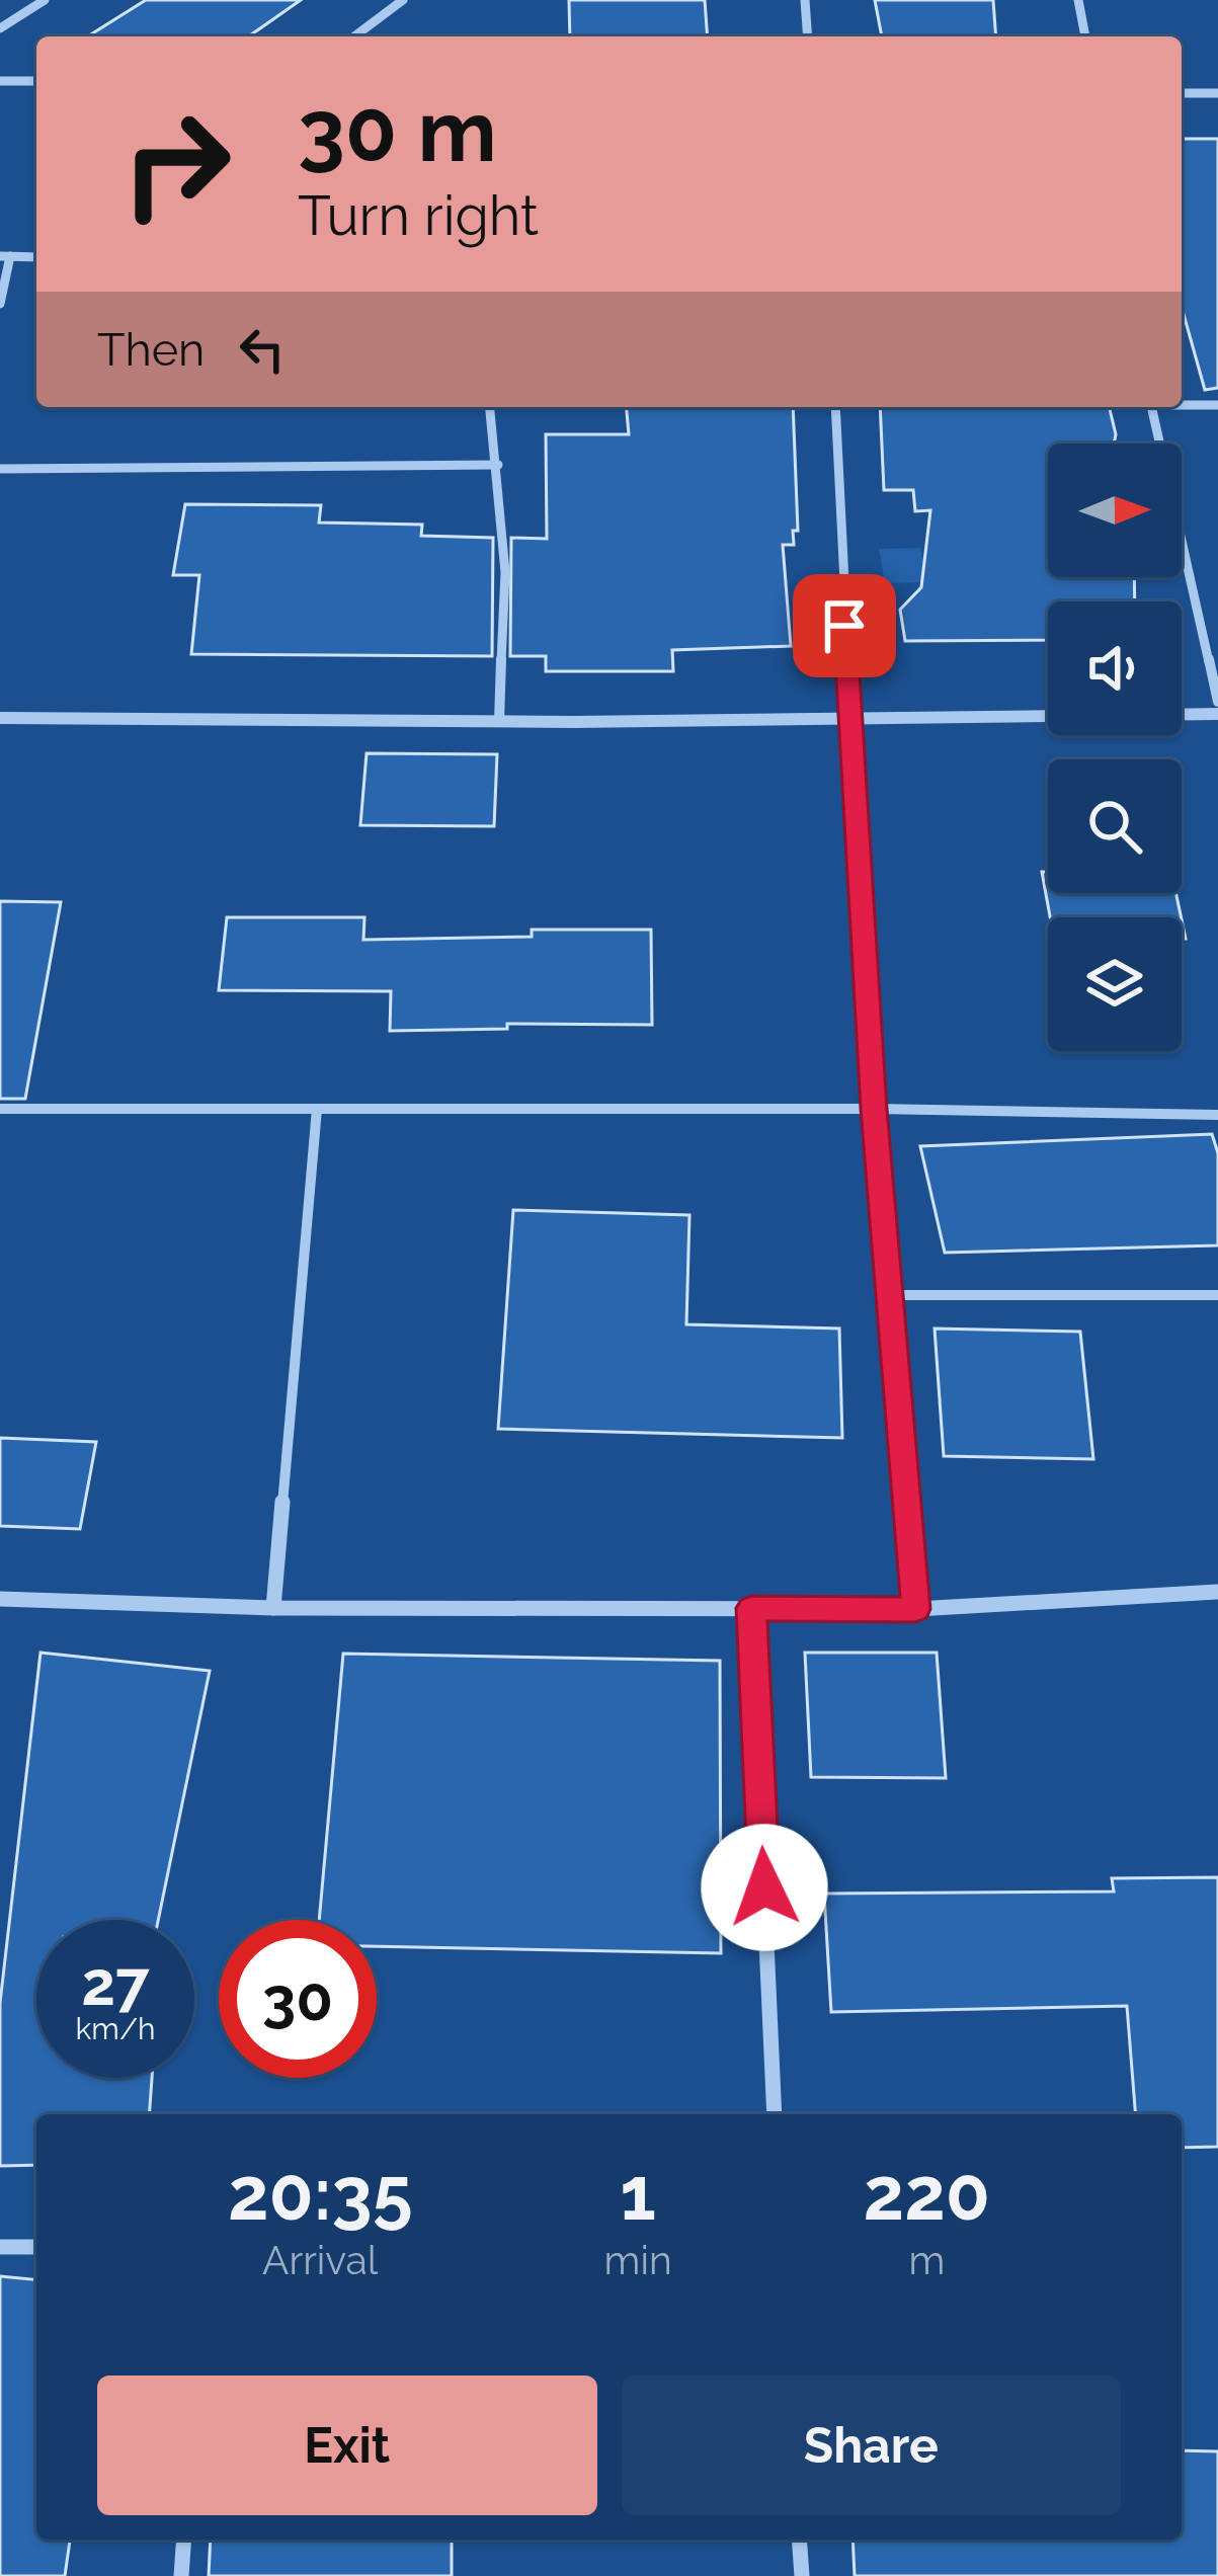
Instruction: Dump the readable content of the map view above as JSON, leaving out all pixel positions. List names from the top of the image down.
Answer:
{
  "north": "right",
  "page": {
    "turn": ["30 m", "Turn right"],
    "then": "Then",
    "speed": "27 km/h",
    "limit": "30",
    "eta": [
      "20:35",
      "Arrival",
      "1",
      "min",
      "220",
      "m"
    ],
    "buttons": ["Exit", "Share"]
  }
}
